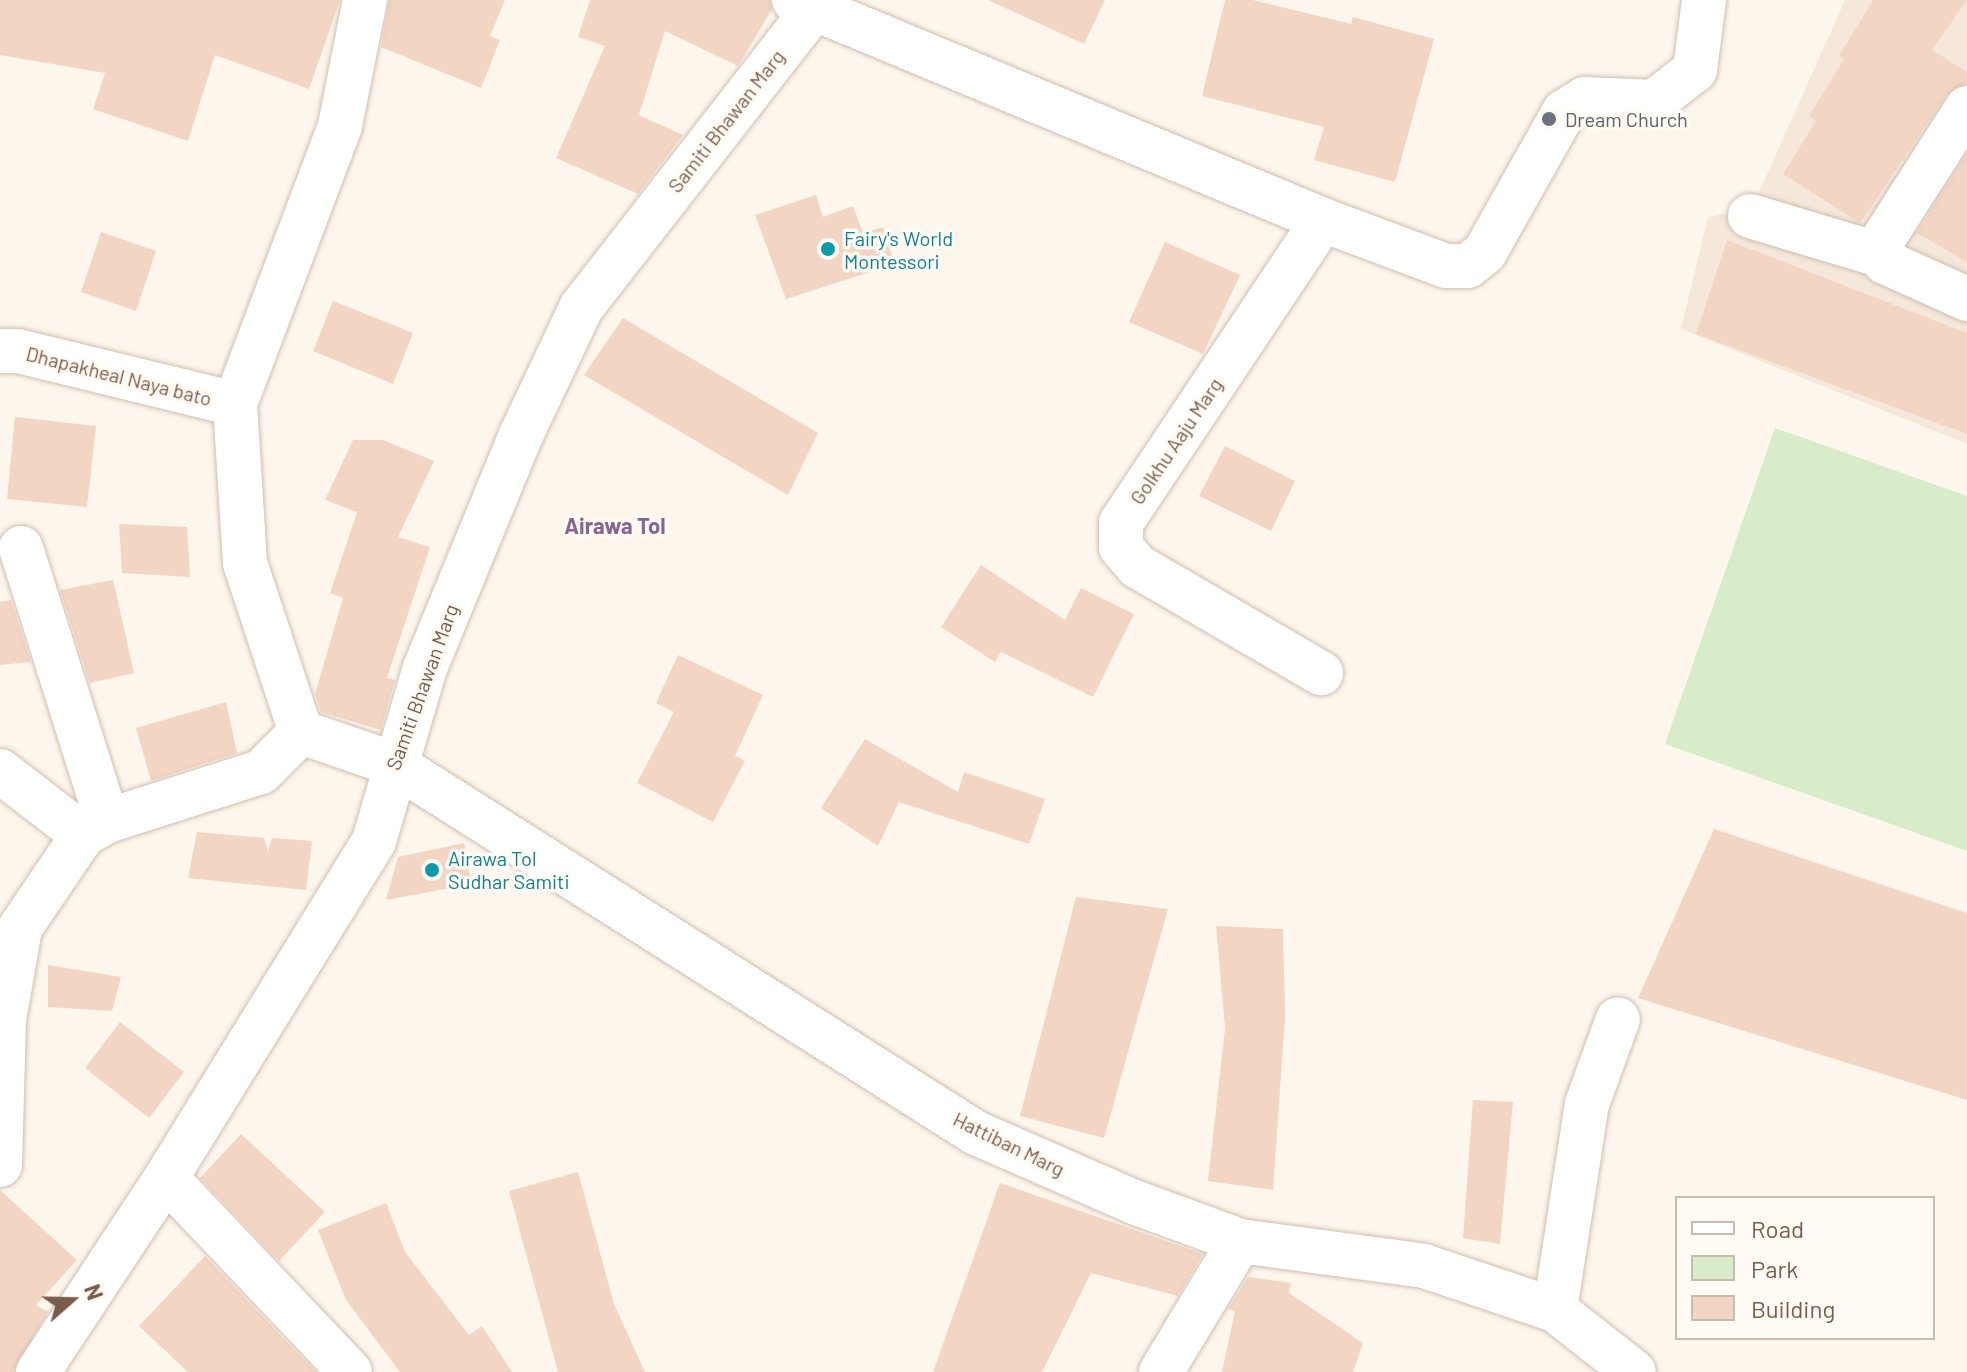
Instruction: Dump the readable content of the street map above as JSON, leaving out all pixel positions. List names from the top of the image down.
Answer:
{
  "streets": {
    "street": [
      "Samiti Bhawan Marg",
      "Dhapakheal Naya bato",
      "Golkhu Aaju Marg",
      "Hattiban Marg"
    ]
  },
  "crossings": [
    ["Samiti Bhawan Marg", "Hattiban Marg"]
  ],
  "districts": ["Airawa Tol"],
  "places": ["Dream Church", "Fairy's World Montessori", "Airawa Tol Sudhar Samiti"],
  "legend": ["Road", "Park", "Building"],
  "north": "right"
}
